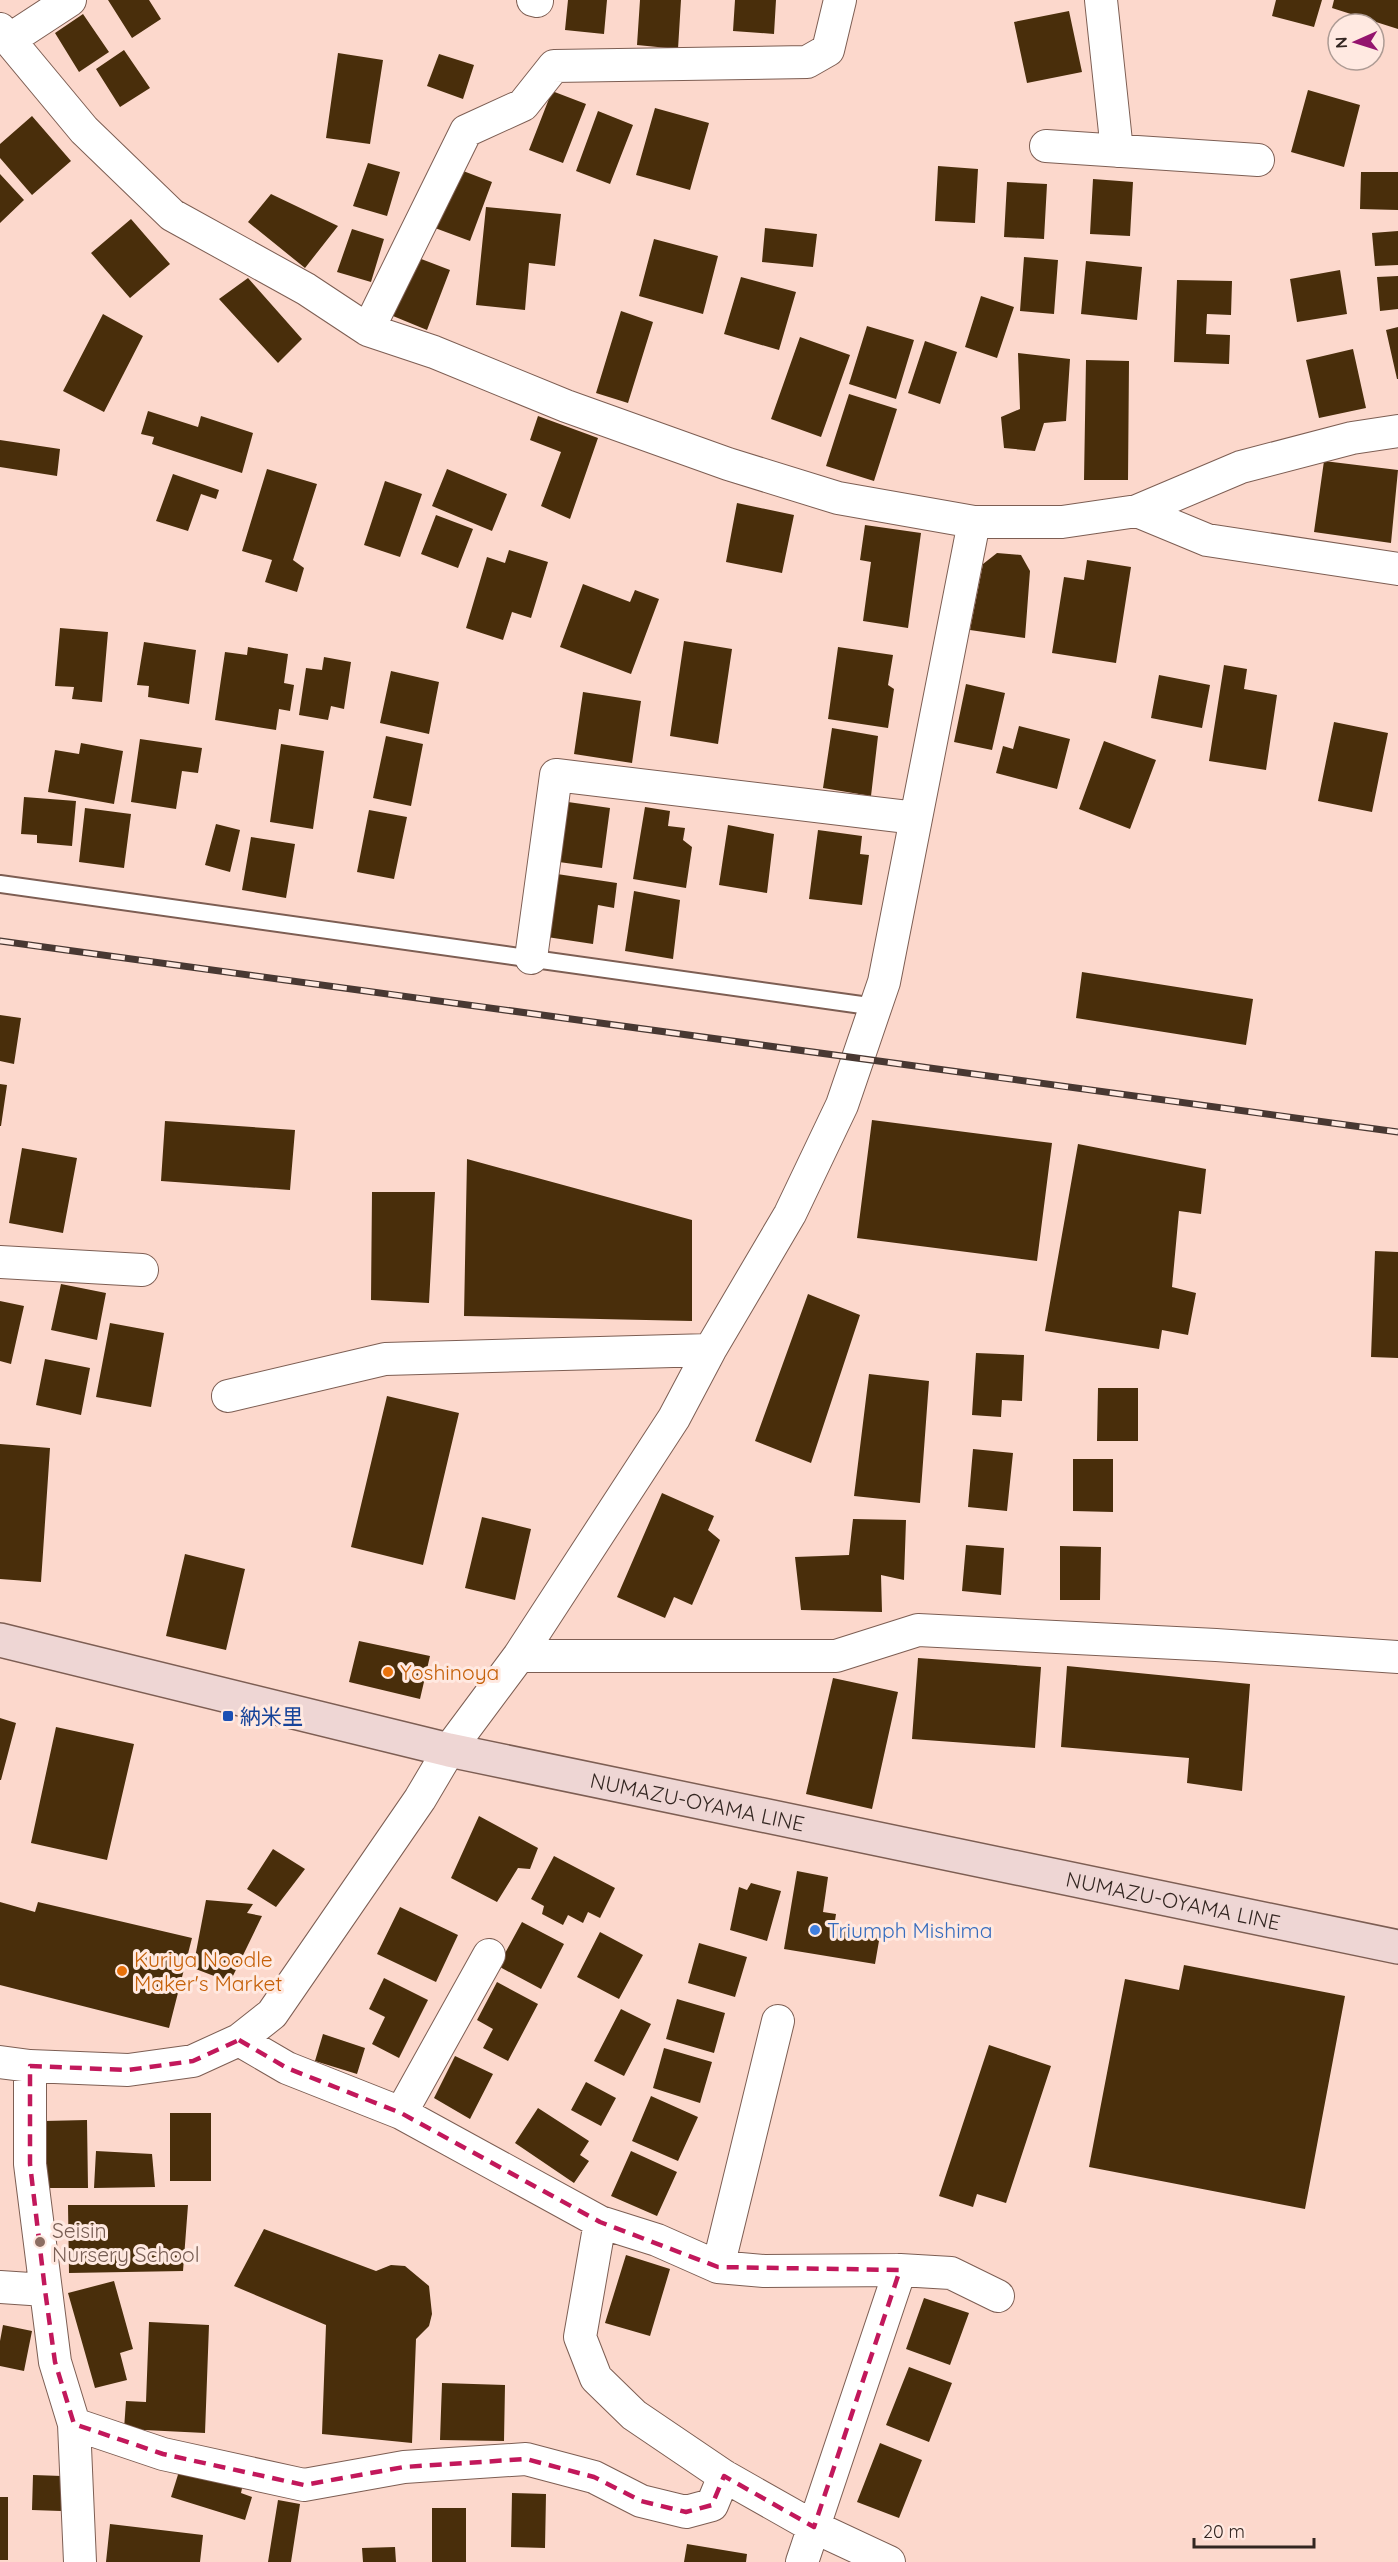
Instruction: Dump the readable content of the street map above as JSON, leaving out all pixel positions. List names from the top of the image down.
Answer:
{
  "streets": {
    "main road": ["NUMAZU-OYAMA LINE"]
  },
  "places": {
    "other": [
      "Yoshinoya",
      "Triumph Mishima",
      "Kuriya Noodle Maker's Market",
      "Seisin Nursery School"
    ],
    "transit": ["納米里"]
  },
  "scale_bar": "20 m",
  "north": "left"
}
